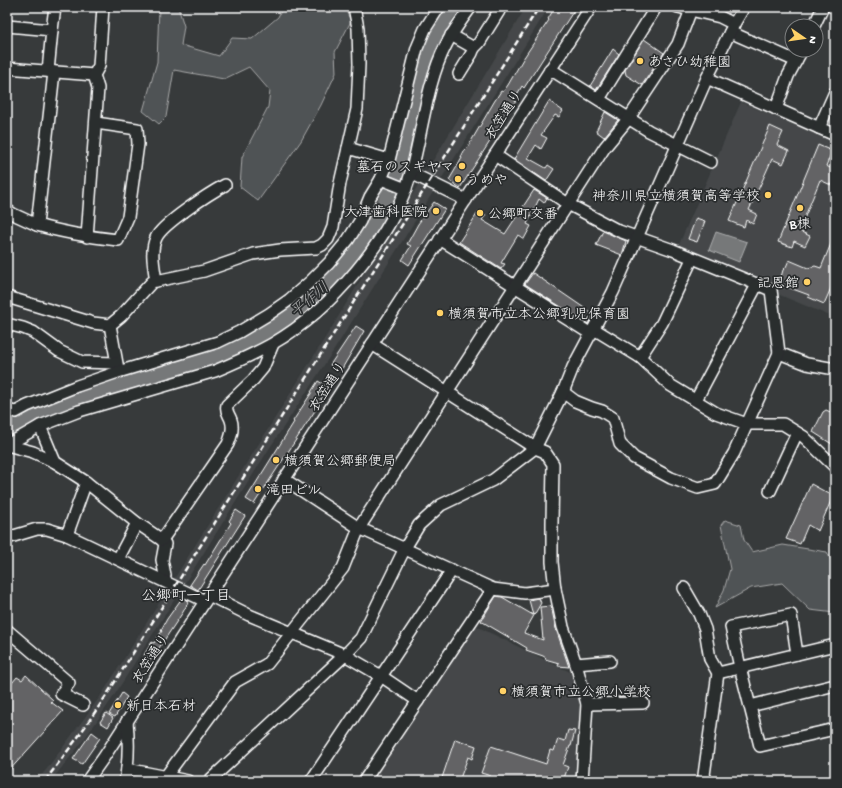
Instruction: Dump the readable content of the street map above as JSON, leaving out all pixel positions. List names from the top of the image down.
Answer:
{
  "streets": {
    "street": ["衣笠通り"]
  },
  "districts": ["公郷町一丁目"],
  "water": ["平作川"],
  "places": [
    "あさひ幼稚園",
    "墓石のスギヤマ",
    "うめや",
    "神奈川県立横須賀高等学校",
    "B棟",
    "大津歯科医院",
    "公郷町交番",
    "記恩館",
    "横須賀市立本公郷乳児保育園",
    "横須賀公郷郵便局",
    "滝田ビル",
    "横須賀市立公郷小学校",
    "新日本石材"
  ],
  "north": "right"
}
